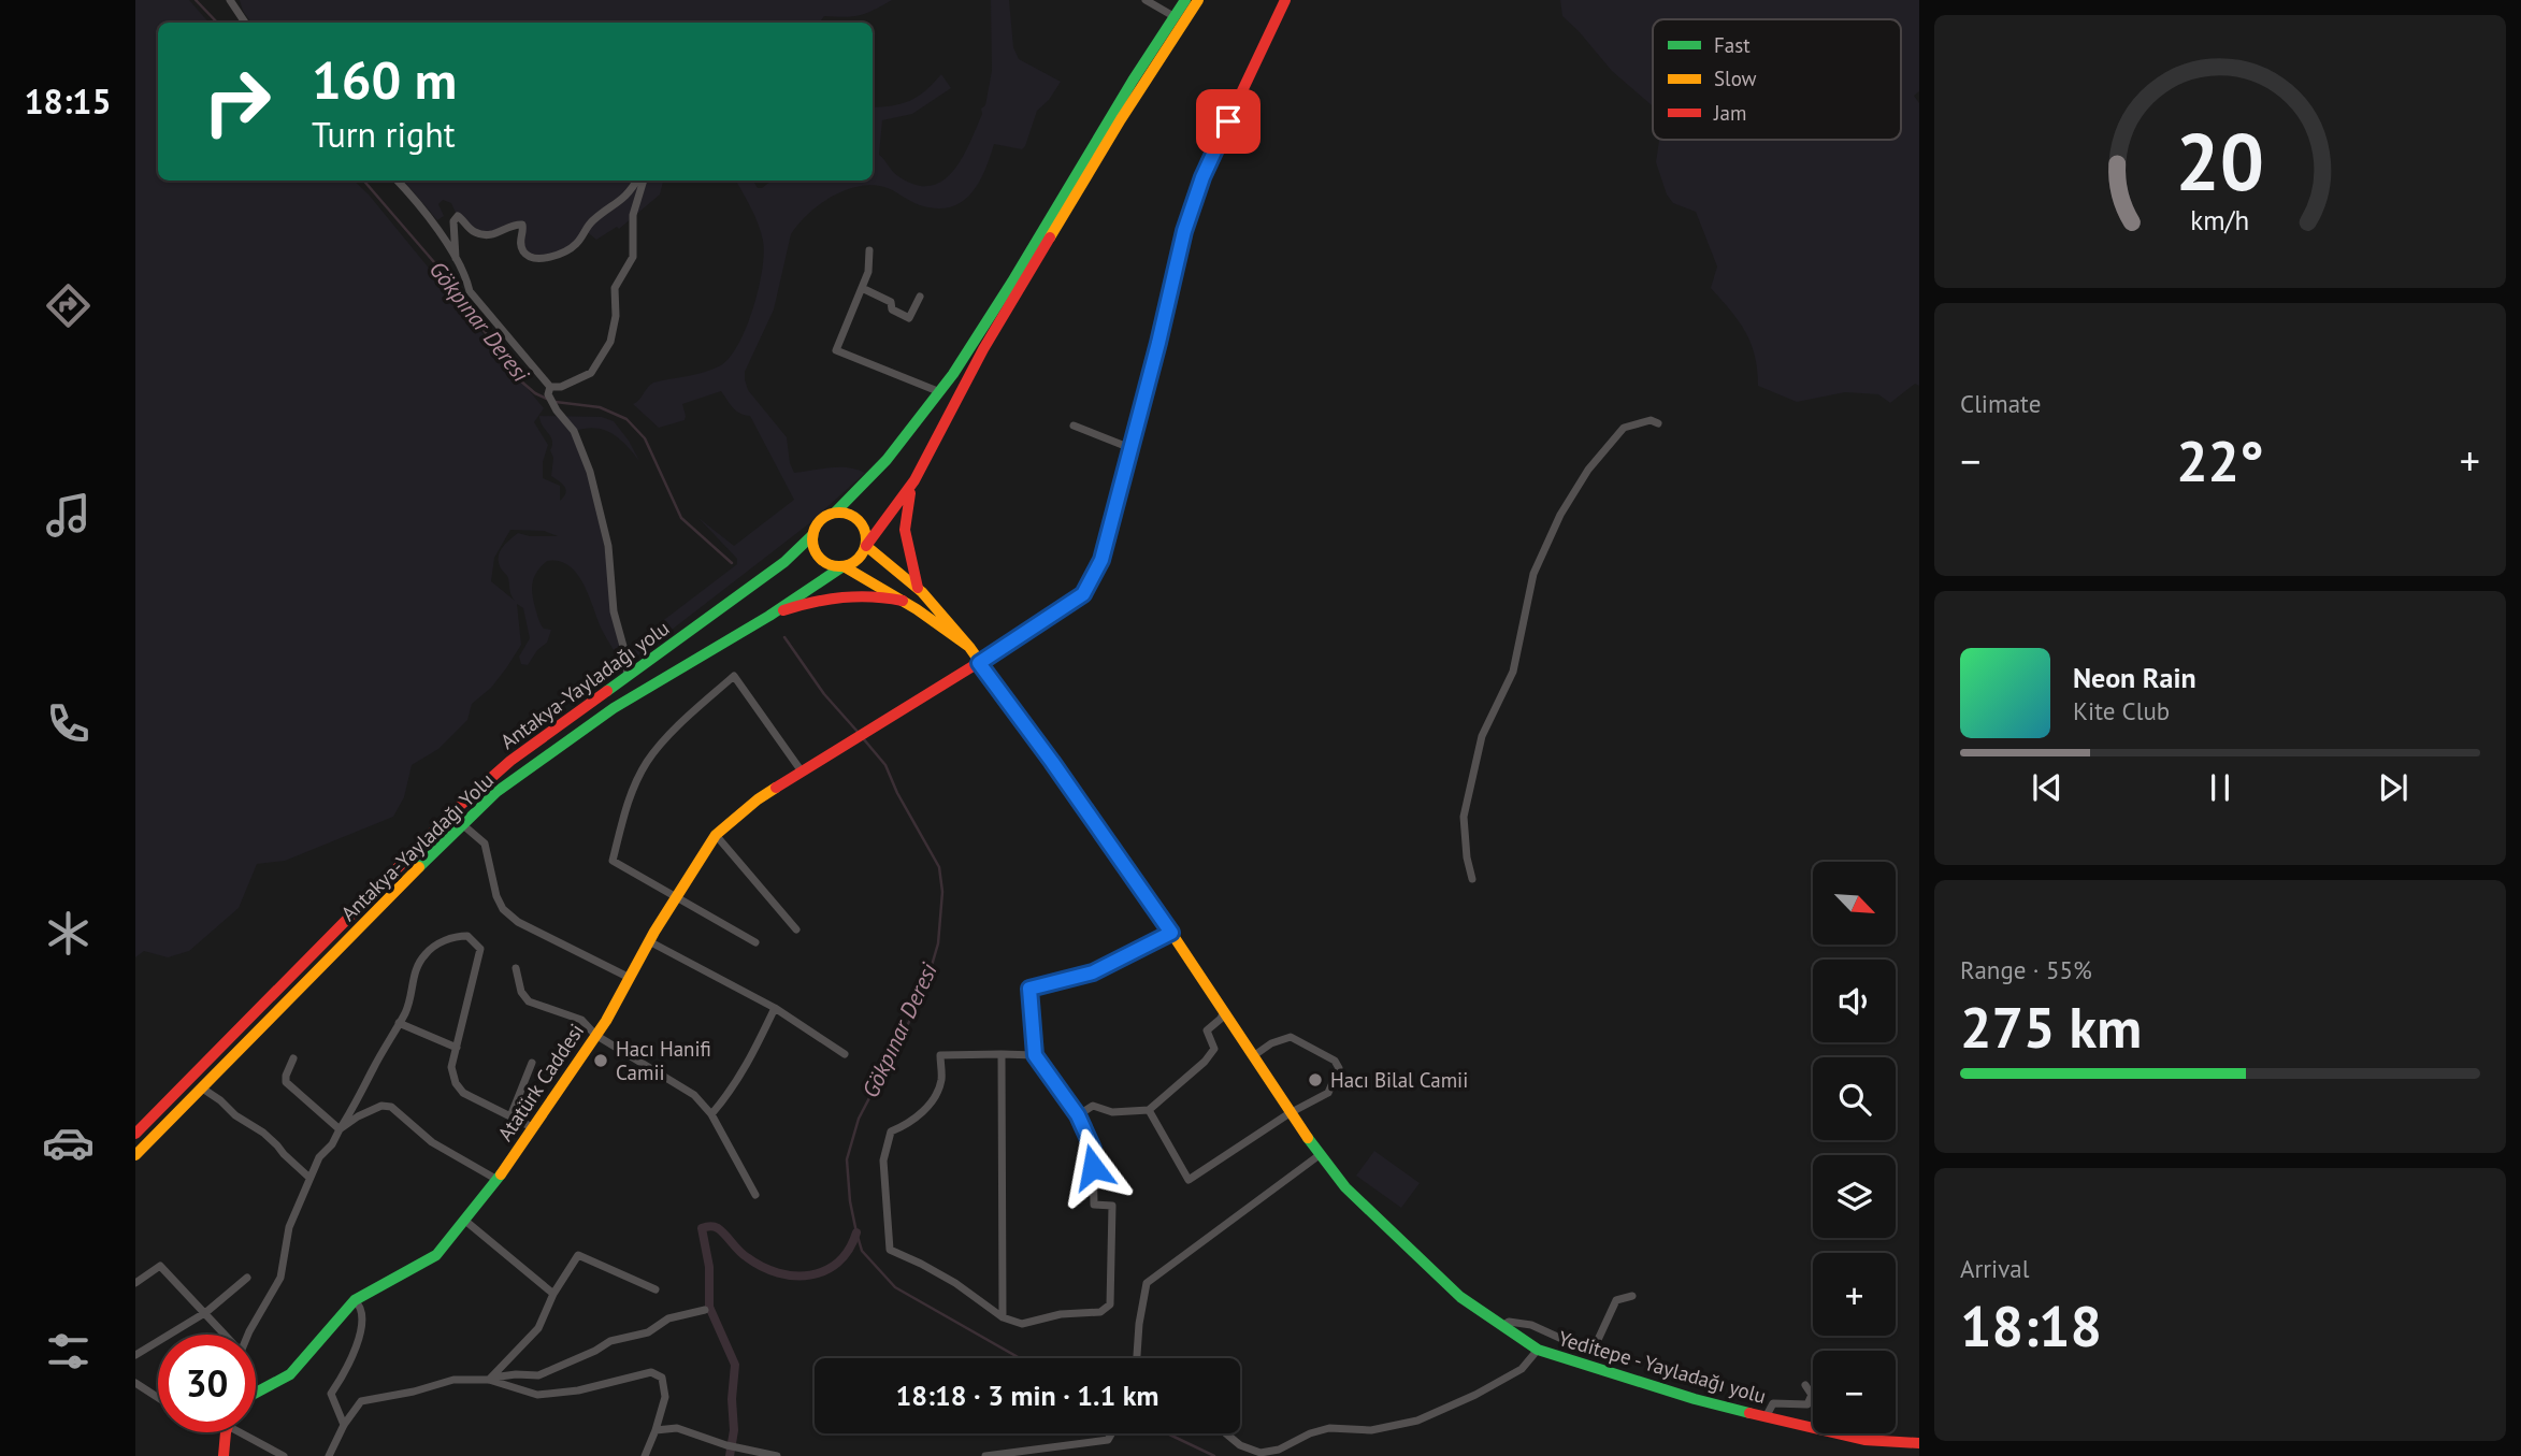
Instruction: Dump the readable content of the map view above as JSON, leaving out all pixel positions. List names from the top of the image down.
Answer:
{
  "streets": {
    "main road": [
      "Antakya-Yayladağı yolu",
      "Antakya-Yayladağı Yolu",
      "Atatürk Caddesi",
      "Yeditepe - Yayladağı yolu"
    ]
  },
  "crossings": [
    ["Antakya-Yayladağı yolu", "Antakya-Yayladağı Yolu"],
    ["Antakya-Yayladağı yolu", "Yeditepe - Yayladağı yolu"],
    ["Antakya-Yayladağı Yolu", "Yeditepe - Yayladağı yolu"],
    ["Atatürk Caddesi", "Yeditepe - Yayladağı yolu"]
  ],
  "water": ["Gökpınar Deresi"],
  "places": ["Hacı Hanifi Camii", "Hacı Bilal Camii"],
  "legend": ["Fast", "Slow", "Jam"],
  "north": "bottom right",
  "page": {
    "tabs": "18:15",
    "turn": ["160 m", "Turn right"],
    "tile": [
      "Climate",
      ["Range · 55%", "275 km"],
      ["Arrival", "18:18"]
    ],
    "heat": ["−", "22°", "+"],
    "song": ["Neon Rain", "Kite Club"],
    "map_buttons": ["+", "−"],
    "limit": "30",
    "trip": "18:18 · 3 min · 1.1 km",
    "gauge": ["20", "km/h"]
  }
}
